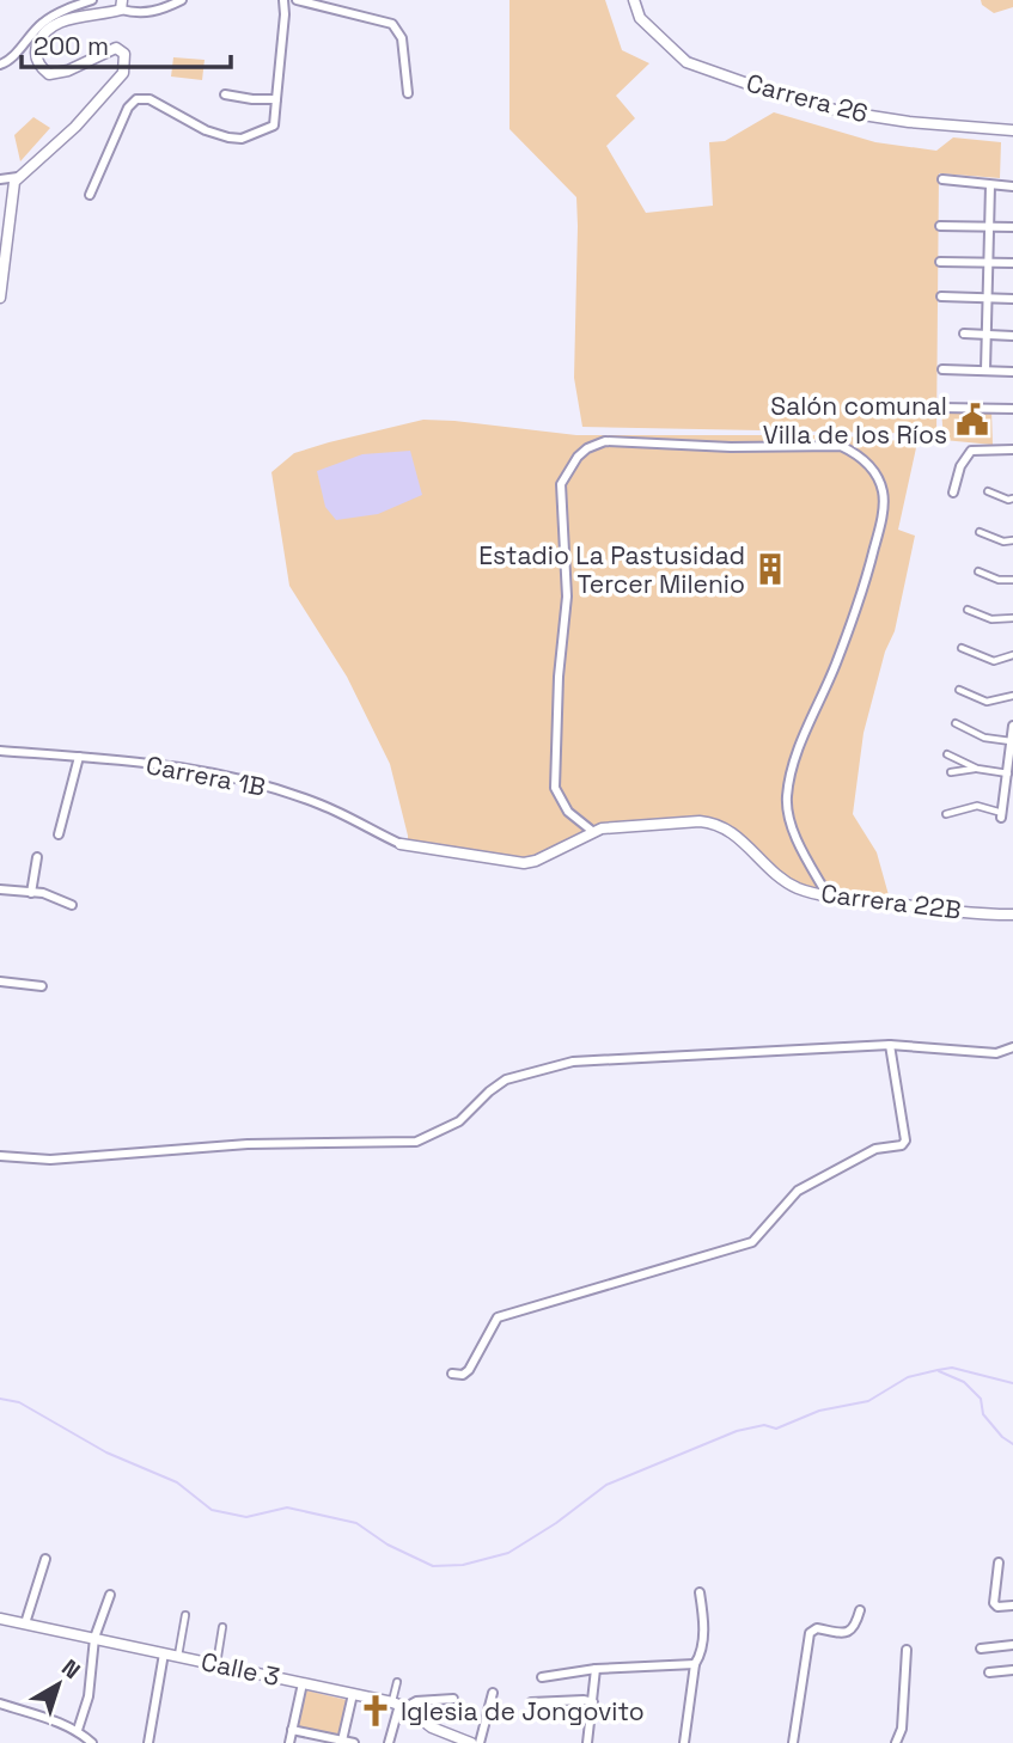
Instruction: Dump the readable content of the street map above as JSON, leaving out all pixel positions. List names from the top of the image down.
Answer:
{
  "streets": {
    "street": [
      "Carrera 26",
      "Carrera 1B",
      "Carrera 22B",
      "Calle 3"
    ]
  },
  "crossings": [
    ["Carrera 1B", "Carrera 22B"]
  ],
  "places": {
    "public building": ["Salón comunal Villa de los Ríos"],
    "building": ["Estadio La Pastusidad Tercer Milenio"],
    "church": ["Iglesia de Jongovito"]
  },
  "scale_bar": "200 m",
  "north": "top right"
}
